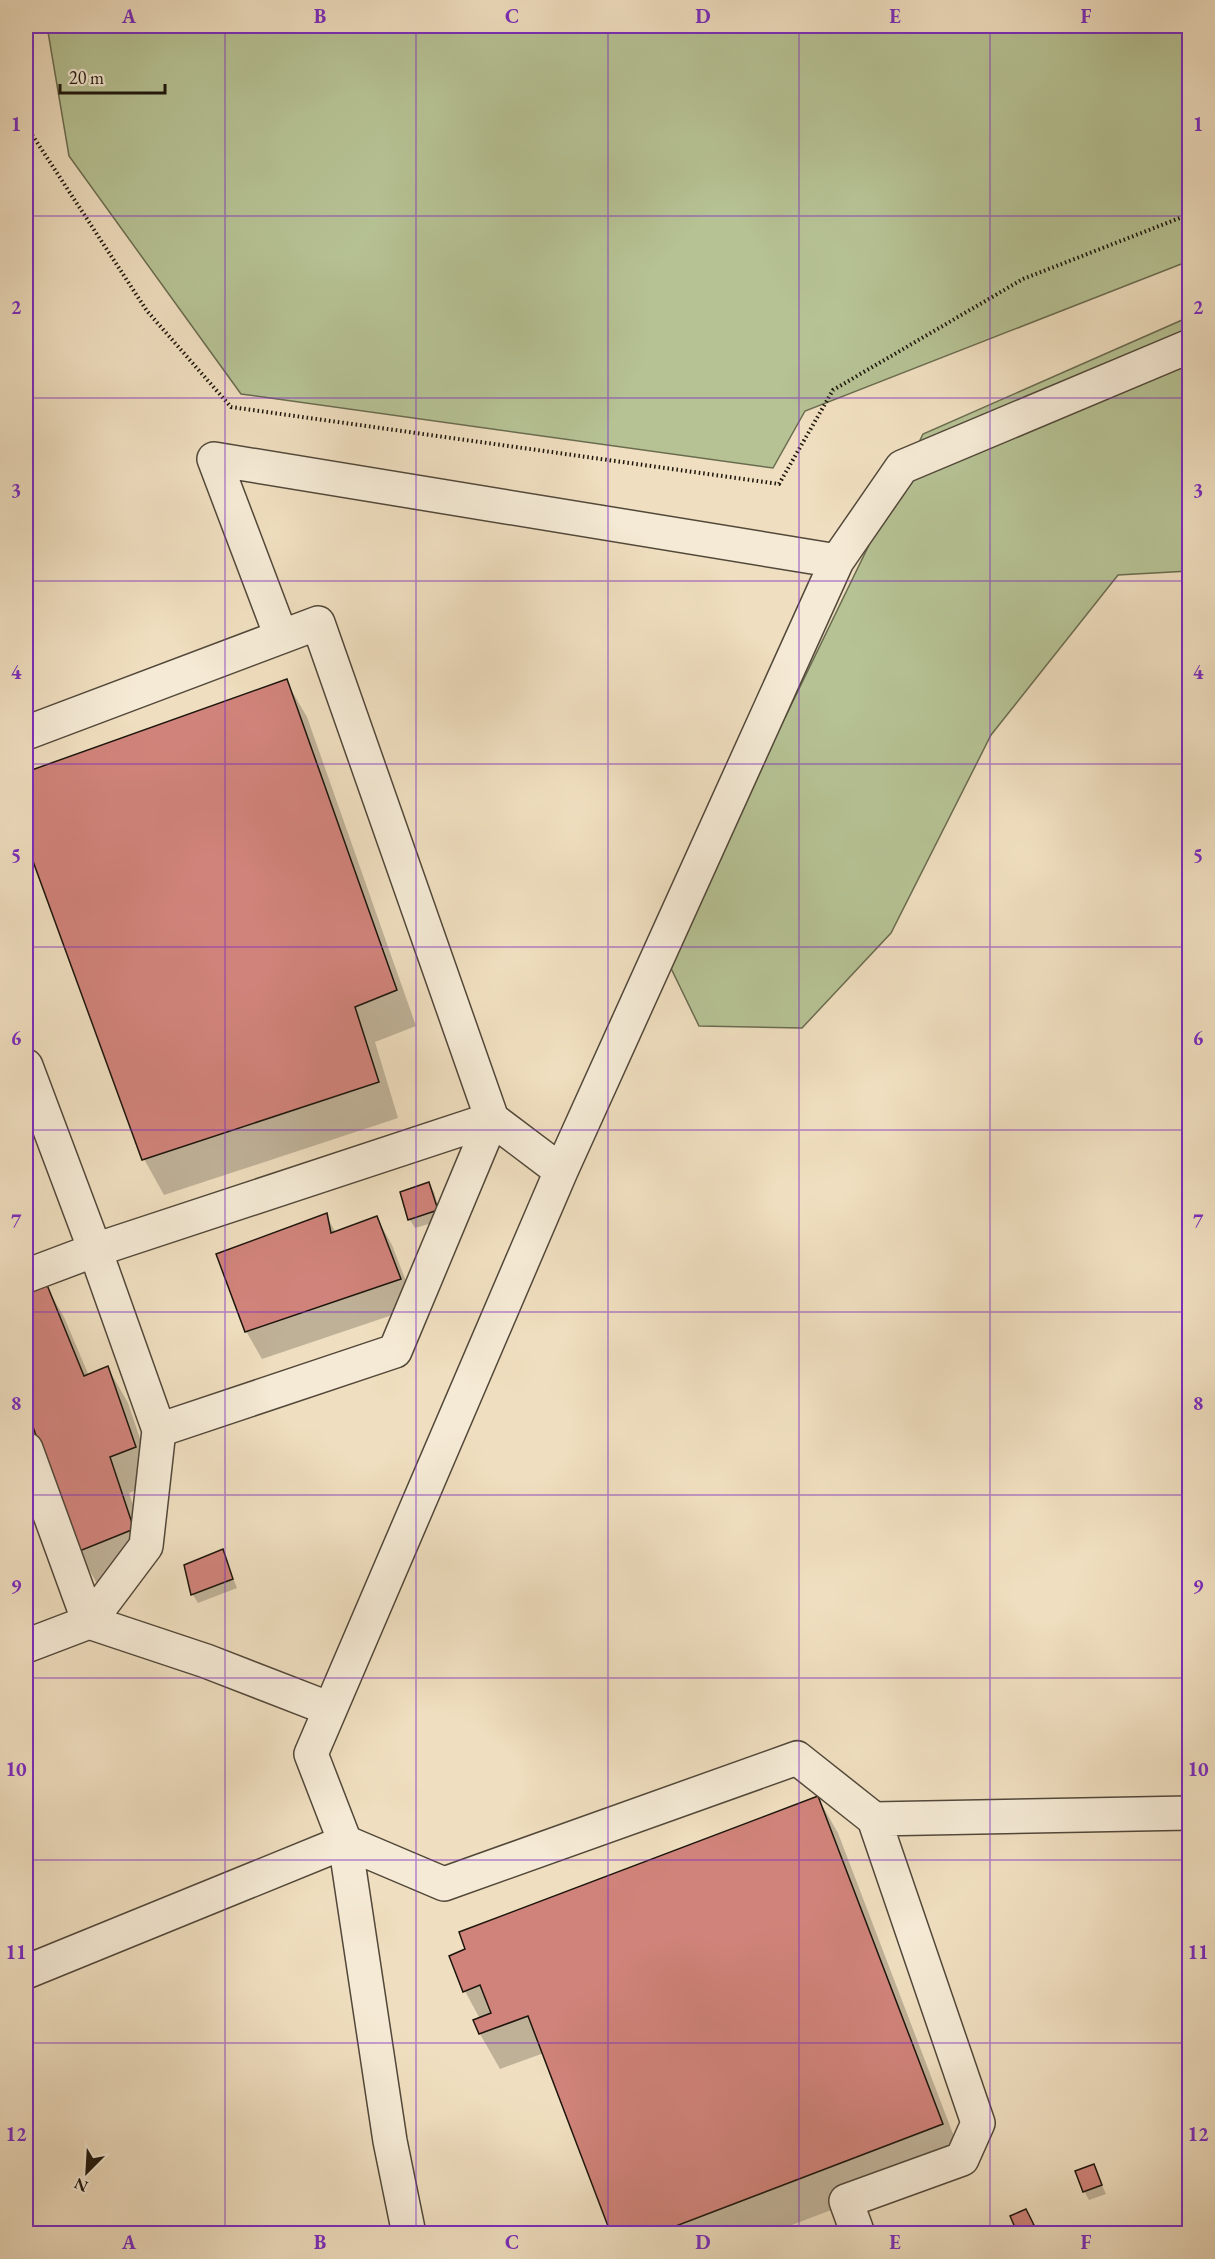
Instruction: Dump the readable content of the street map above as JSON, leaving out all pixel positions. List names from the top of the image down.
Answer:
{
  "scale_bar": "20 m",
  "north": "bottom left",
  "grid": {
    "columns": [
      "A",
      "B",
      "C",
      "D",
      "E",
      "F"
    ],
    "rows": [
      "1",
      "2",
      "3",
      "4",
      "5",
      "6",
      "7",
      "8",
      "9",
      "10",
      "11",
      "12"
    ]
  }
}
